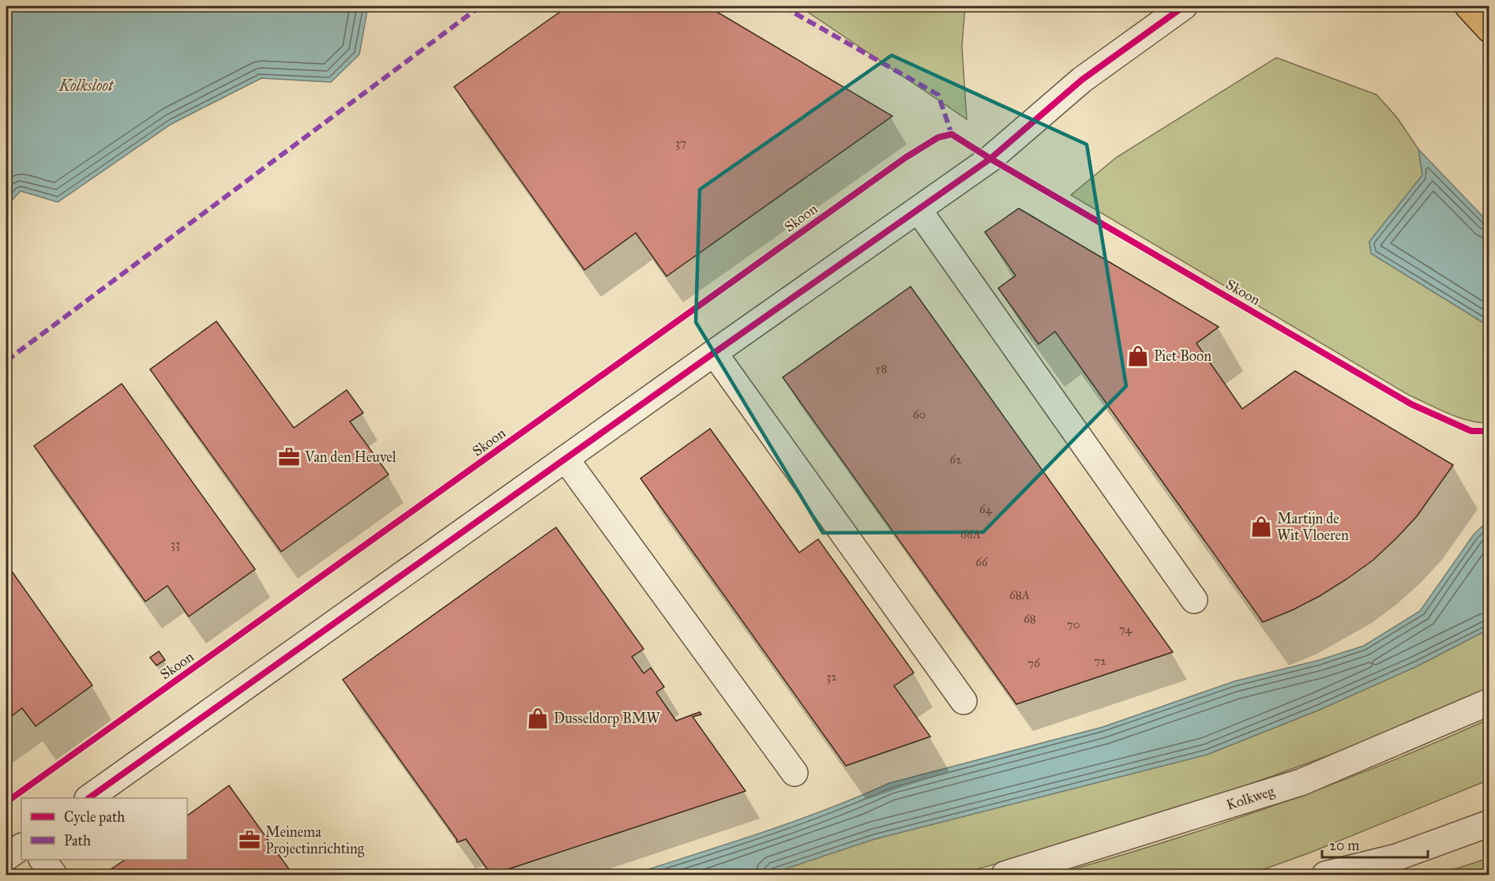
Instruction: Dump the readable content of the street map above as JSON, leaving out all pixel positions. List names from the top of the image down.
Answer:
{
  "streets": {
    "street": ["Kolkweg"],
    "cycle path": ["Skoon"]
  },
  "water": ["Kolksloot"],
  "places": {
    "shop": ["Piet Boon", "Martijn de Wit Vloeren", "Dusseldorp BMW"],
    "office": ["Van den Heuvel", "Meinema Projectinrichting"]
  },
  "house_numbers": [
    "37",
    "58",
    "60",
    "62",
    "64",
    "66A",
    "33",
    "66",
    "68A",
    "68",
    "70",
    "74",
    "72",
    "76",
    "32"
  ],
  "legend": ["Cycle path", "Path"],
  "scale_bar": "20 m"
}
